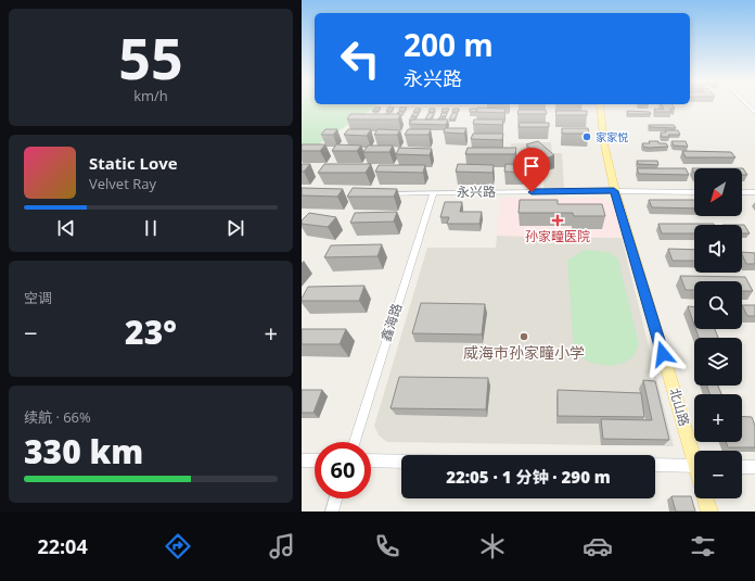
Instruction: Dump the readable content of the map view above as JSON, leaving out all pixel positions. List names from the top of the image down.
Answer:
{
  "streets": {
    "main road": ["北山路"],
    "street": ["永兴路", "鑫海路"]
  },
  "crossings": [
    ["永兴路", "鑫海路"],
    ["永兴路", "北山路"]
  ],
  "places": {
    "other": ["家家悦", "威海市孙家疃小学"],
    "health": ["孙家疃医院"]
  },
  "north": "bottom left",
  "page": {
    "tile": [
      ["55", "km/h"],
      "空调",
      ["续航 · 66%", "330 km"]
    ],
    "turn": ["200 m", "永兴路"],
    "song": ["Static Love", "Velvet Ray"],
    "map_buttons": ["+", "−"],
    "heat": ["−", "23°", "+"],
    "limit": "60",
    "trip": "22:05 · 1 分钟 · 290 m",
    "tabs": "22:04"
  }
}
